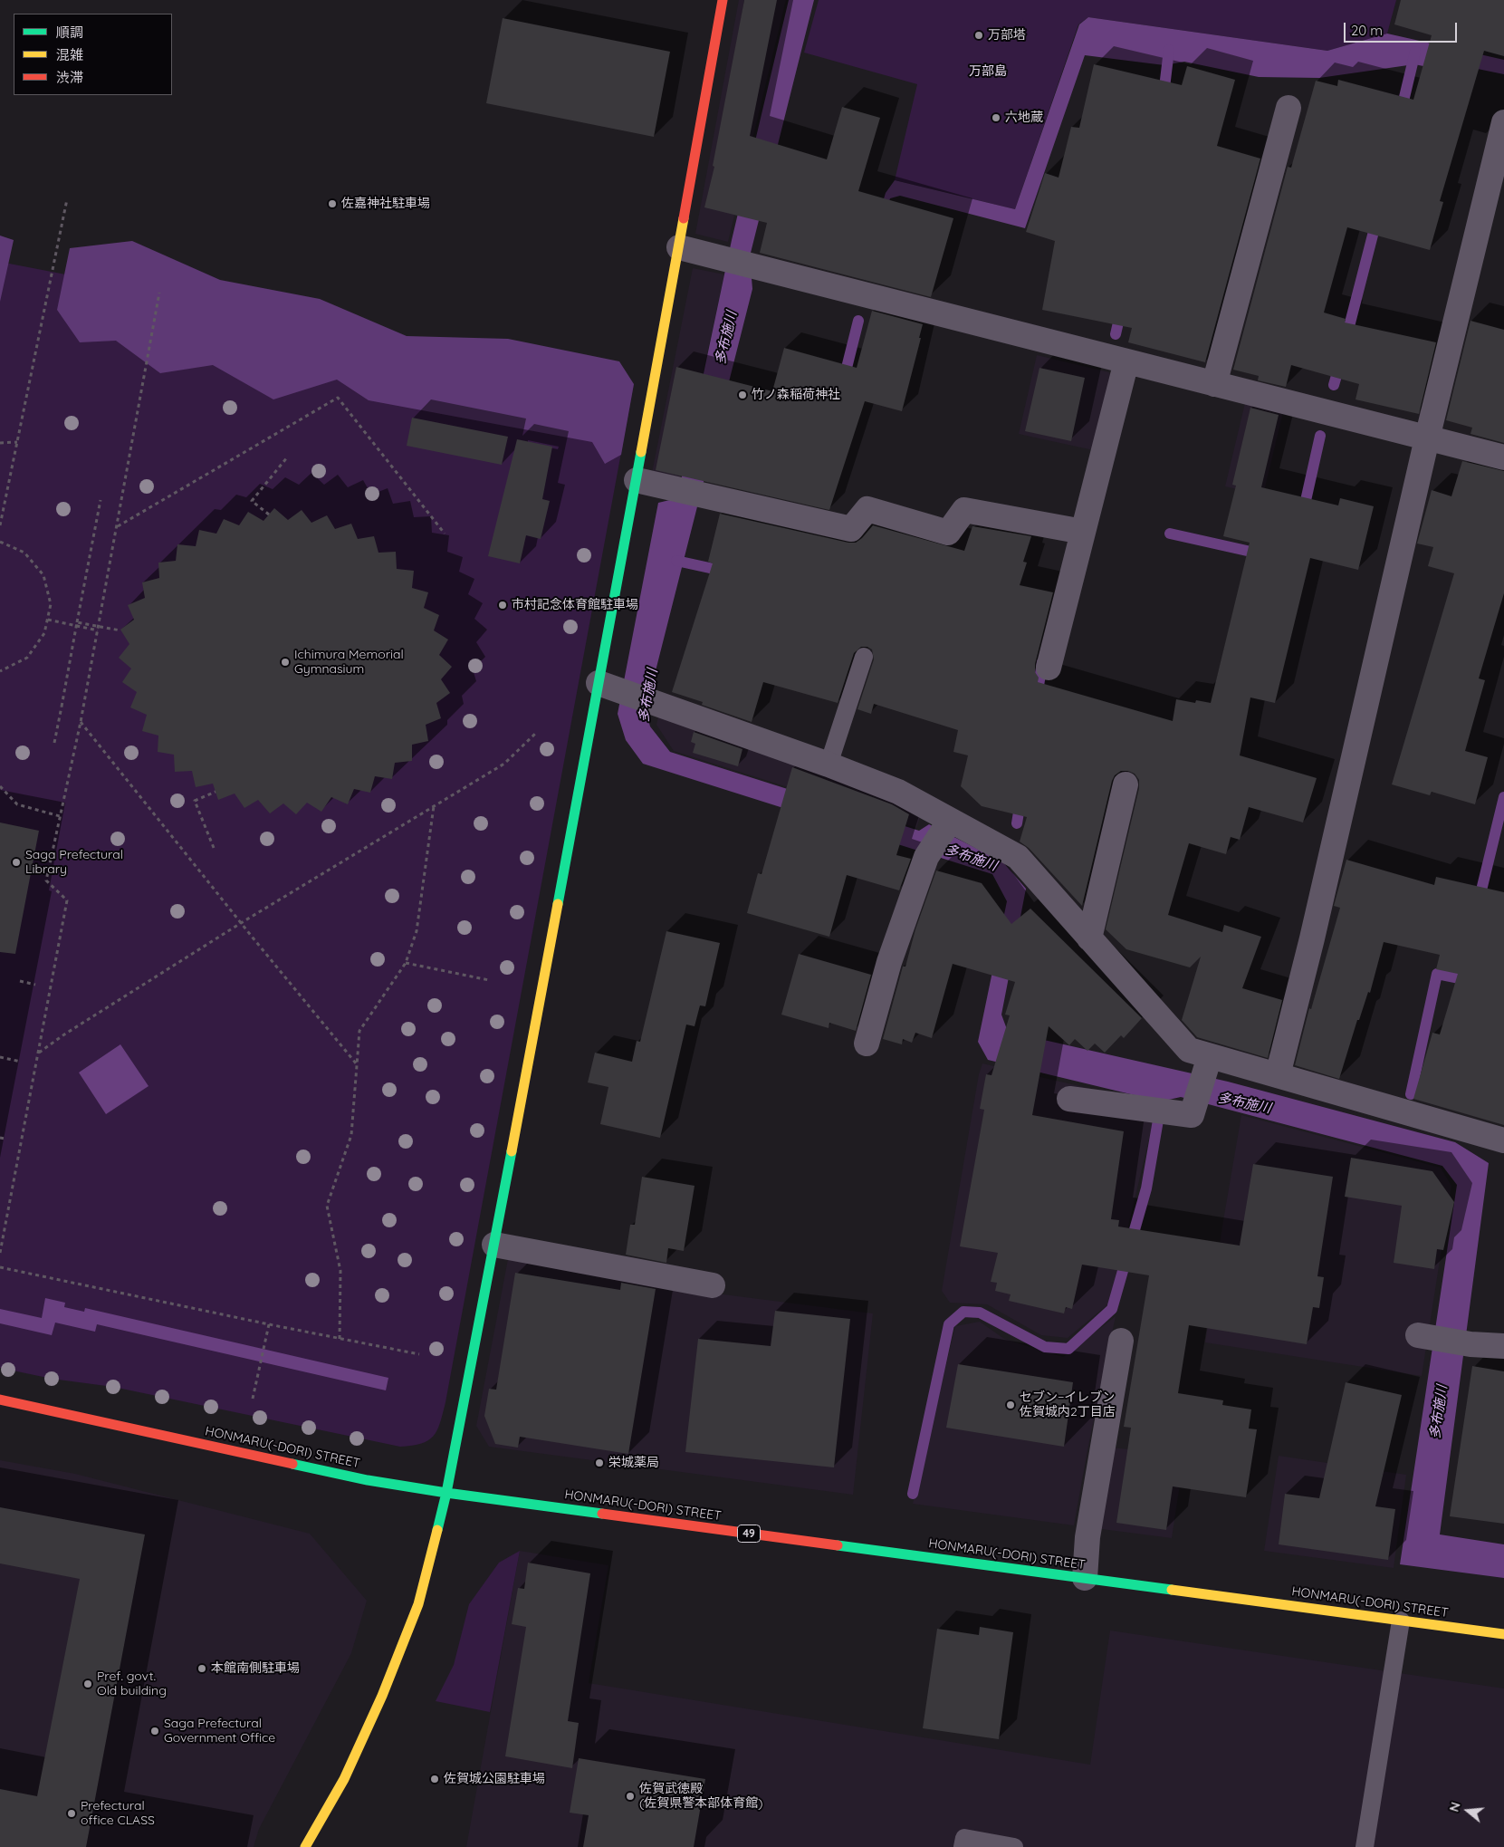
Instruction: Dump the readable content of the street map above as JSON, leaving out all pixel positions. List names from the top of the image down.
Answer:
{
  "streets": {
    "street": ["HONMARU(-DORI) STREET", "49"]
  },
  "water": ["多布施川"],
  "parks": ["万部島"],
  "places": [
    "万部塔",
    "六地蔵",
    "佐嘉神社駐車場",
    "竹ノ森稲荷神社",
    "市村記念体育館駐車場",
    "Ichimura Memorial Gymnasium",
    "Saga Prefectural Library",
    "セブン−イレブン 佐賀城内2丁目店",
    "栄城薬局",
    "本館南側駐車場",
    "Pref. govt. Old building",
    "Saga Prefectural Government Office",
    "佐賀城公園駐車場",
    "佐賀武徳殿 (佐賀県警本部体育館)",
    "Prefectural office CLASS"
  ],
  "legend": ["順調", "混雑", "渋滞"],
  "scale_bar": "20 m",
  "north": "left"
}
